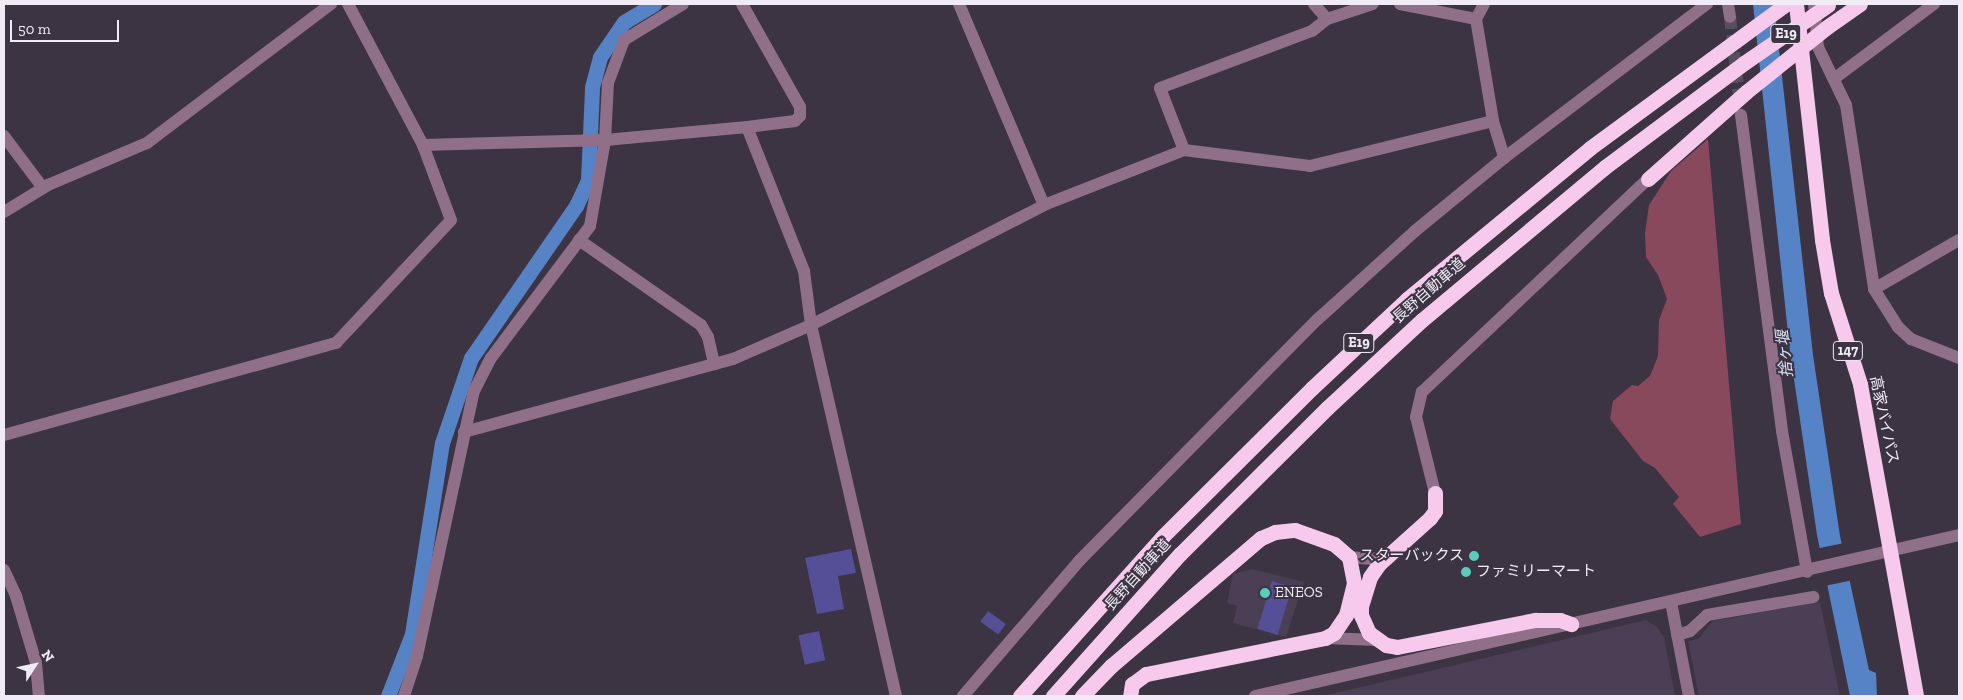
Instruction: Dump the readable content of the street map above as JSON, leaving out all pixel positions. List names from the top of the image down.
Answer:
{
  "streets": {
    "highway": [
      "E19",
      "長野自動車道",
      "147",
      "高家バイパス"
    ]
  },
  "water": ["捨ヶ堰"],
  "places": ["スターバックス", "ファミリーマート", "ENEOS"],
  "scale_bar": "50 m",
  "north": "top right"
}
